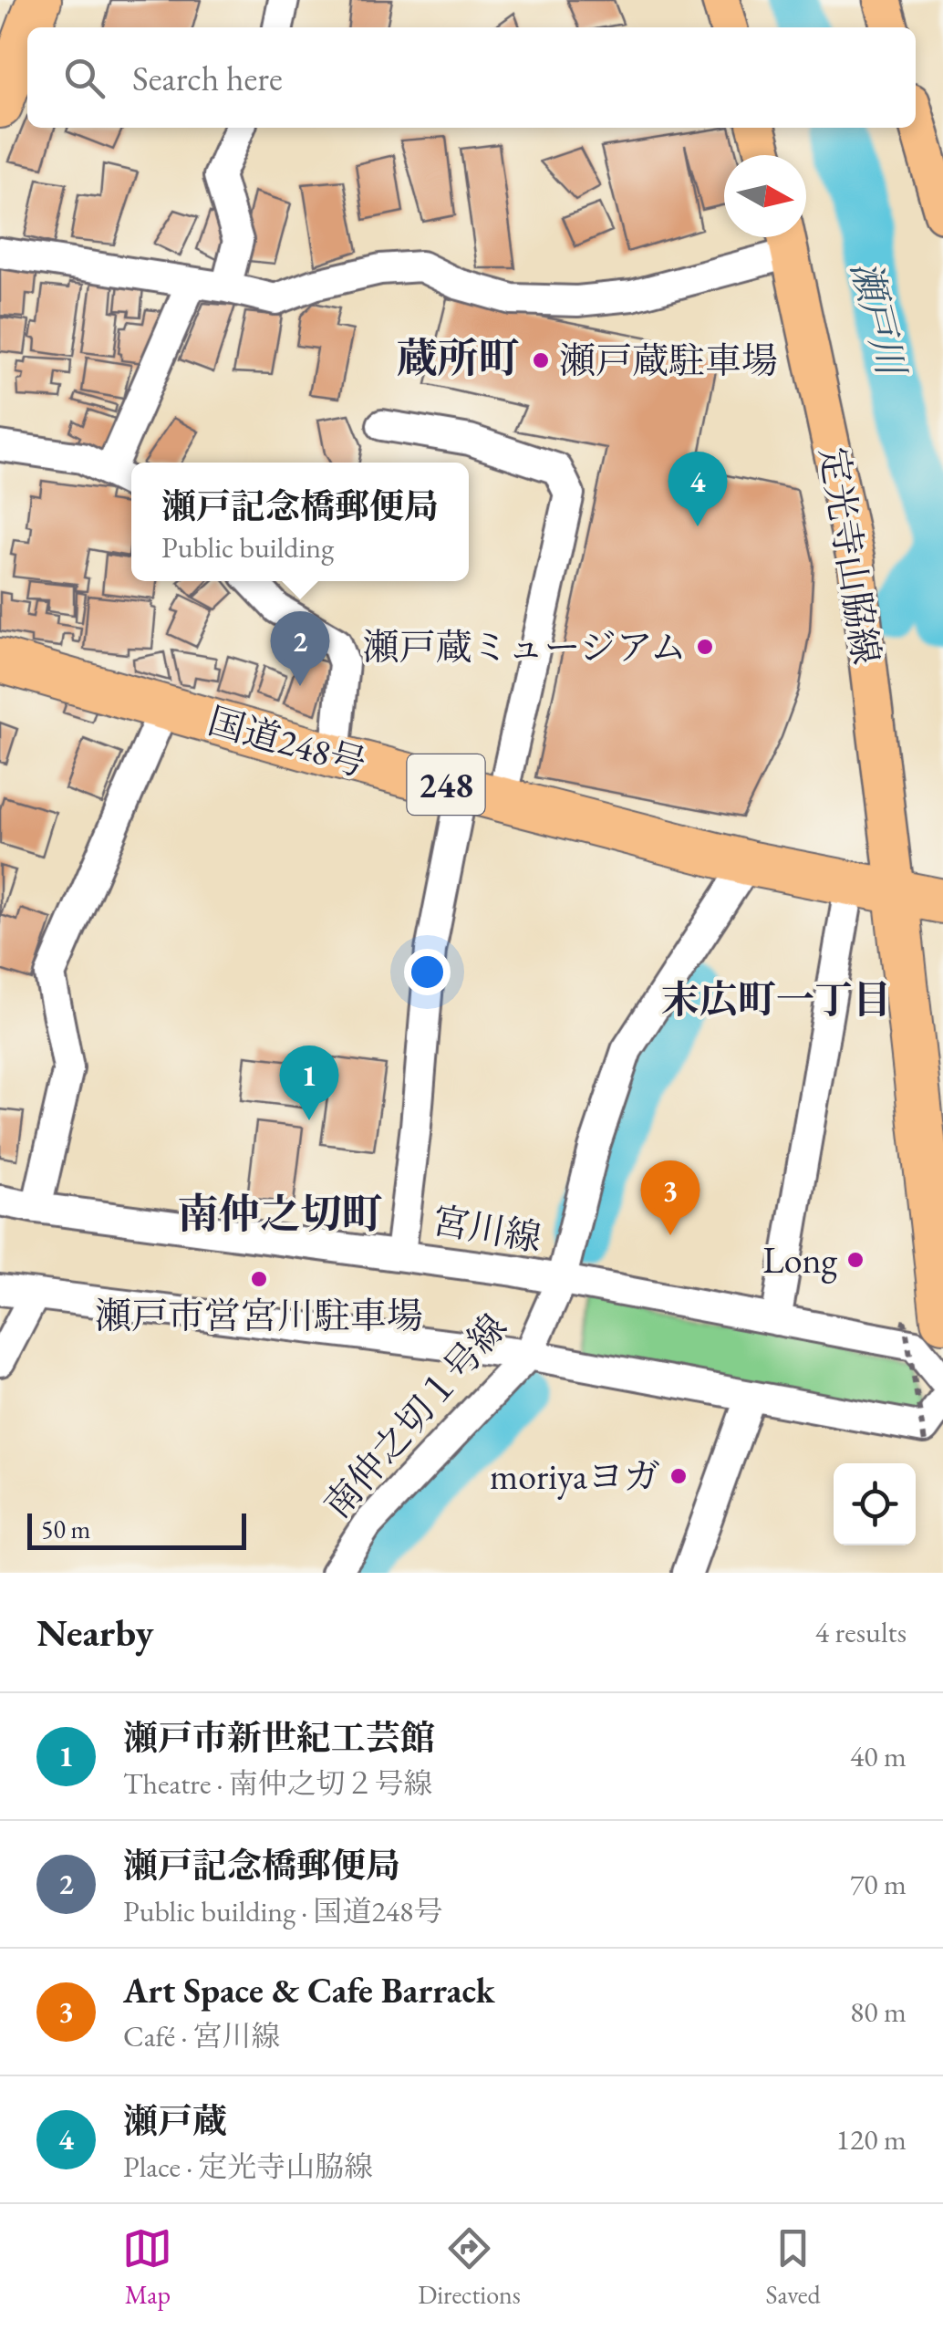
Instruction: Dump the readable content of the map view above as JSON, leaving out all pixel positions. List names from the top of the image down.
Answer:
{
  "streets": {
    "highway": ["国道248号", "248"],
    "main road": ["定光寺山脇線"],
    "street": ["宮川線", "南仲之切１号線"]
  },
  "crossings": [
    ["定光寺山脇線", "国道248号"],
    ["国道248号", "南仲之切１号線"],
    ["宮川線", "南仲之切１号線"]
  ],
  "districts": ["蔵所町", "末広町一丁目", "南仲之切町"],
  "water": ["瀬戸川"],
  "places": [
    "瀬戸蔵駐車場",
    "瀬戸蔵ミュージアム",
    "Long",
    "瀬戸市営宮川駐車場",
    "moriyaヨガ"
  ],
  "scale_bar": "50 m",
  "north": "right",
  "page": {
    "search": "Search here",
    "pins": [
      "4",
      "2",
      "1",
      "3"
    ],
    "popup": ["瀬戸記念橋郵便局", "Public building"],
    "scale": "50 m",
    "heading": ["Nearby", "4 results"],
    "list": [
      {
        "mark": "1",
        "name": "瀬戸市新世紀工芸館",
        "note": "Theatre · 南仲之切２号線",
        "value": "40 m"
      },
      {
        "mark": "2",
        "name": "瀬戸記念橋郵便局",
        "note": "Public building · 国道248号",
        "value": "70 m"
      },
      {
        "mark": "3",
        "name": "Art Space & Cafe Barrack",
        "note": "Café · 宮川線",
        "value": "80 m"
      },
      {
        "mark": "4",
        "name": "瀬戸蔵",
        "note": "Place · 定光寺山脇線",
        "value": "120 m"
      }
    ],
    "nav": ["Map", "Directions", "Saved"]
  }
}
